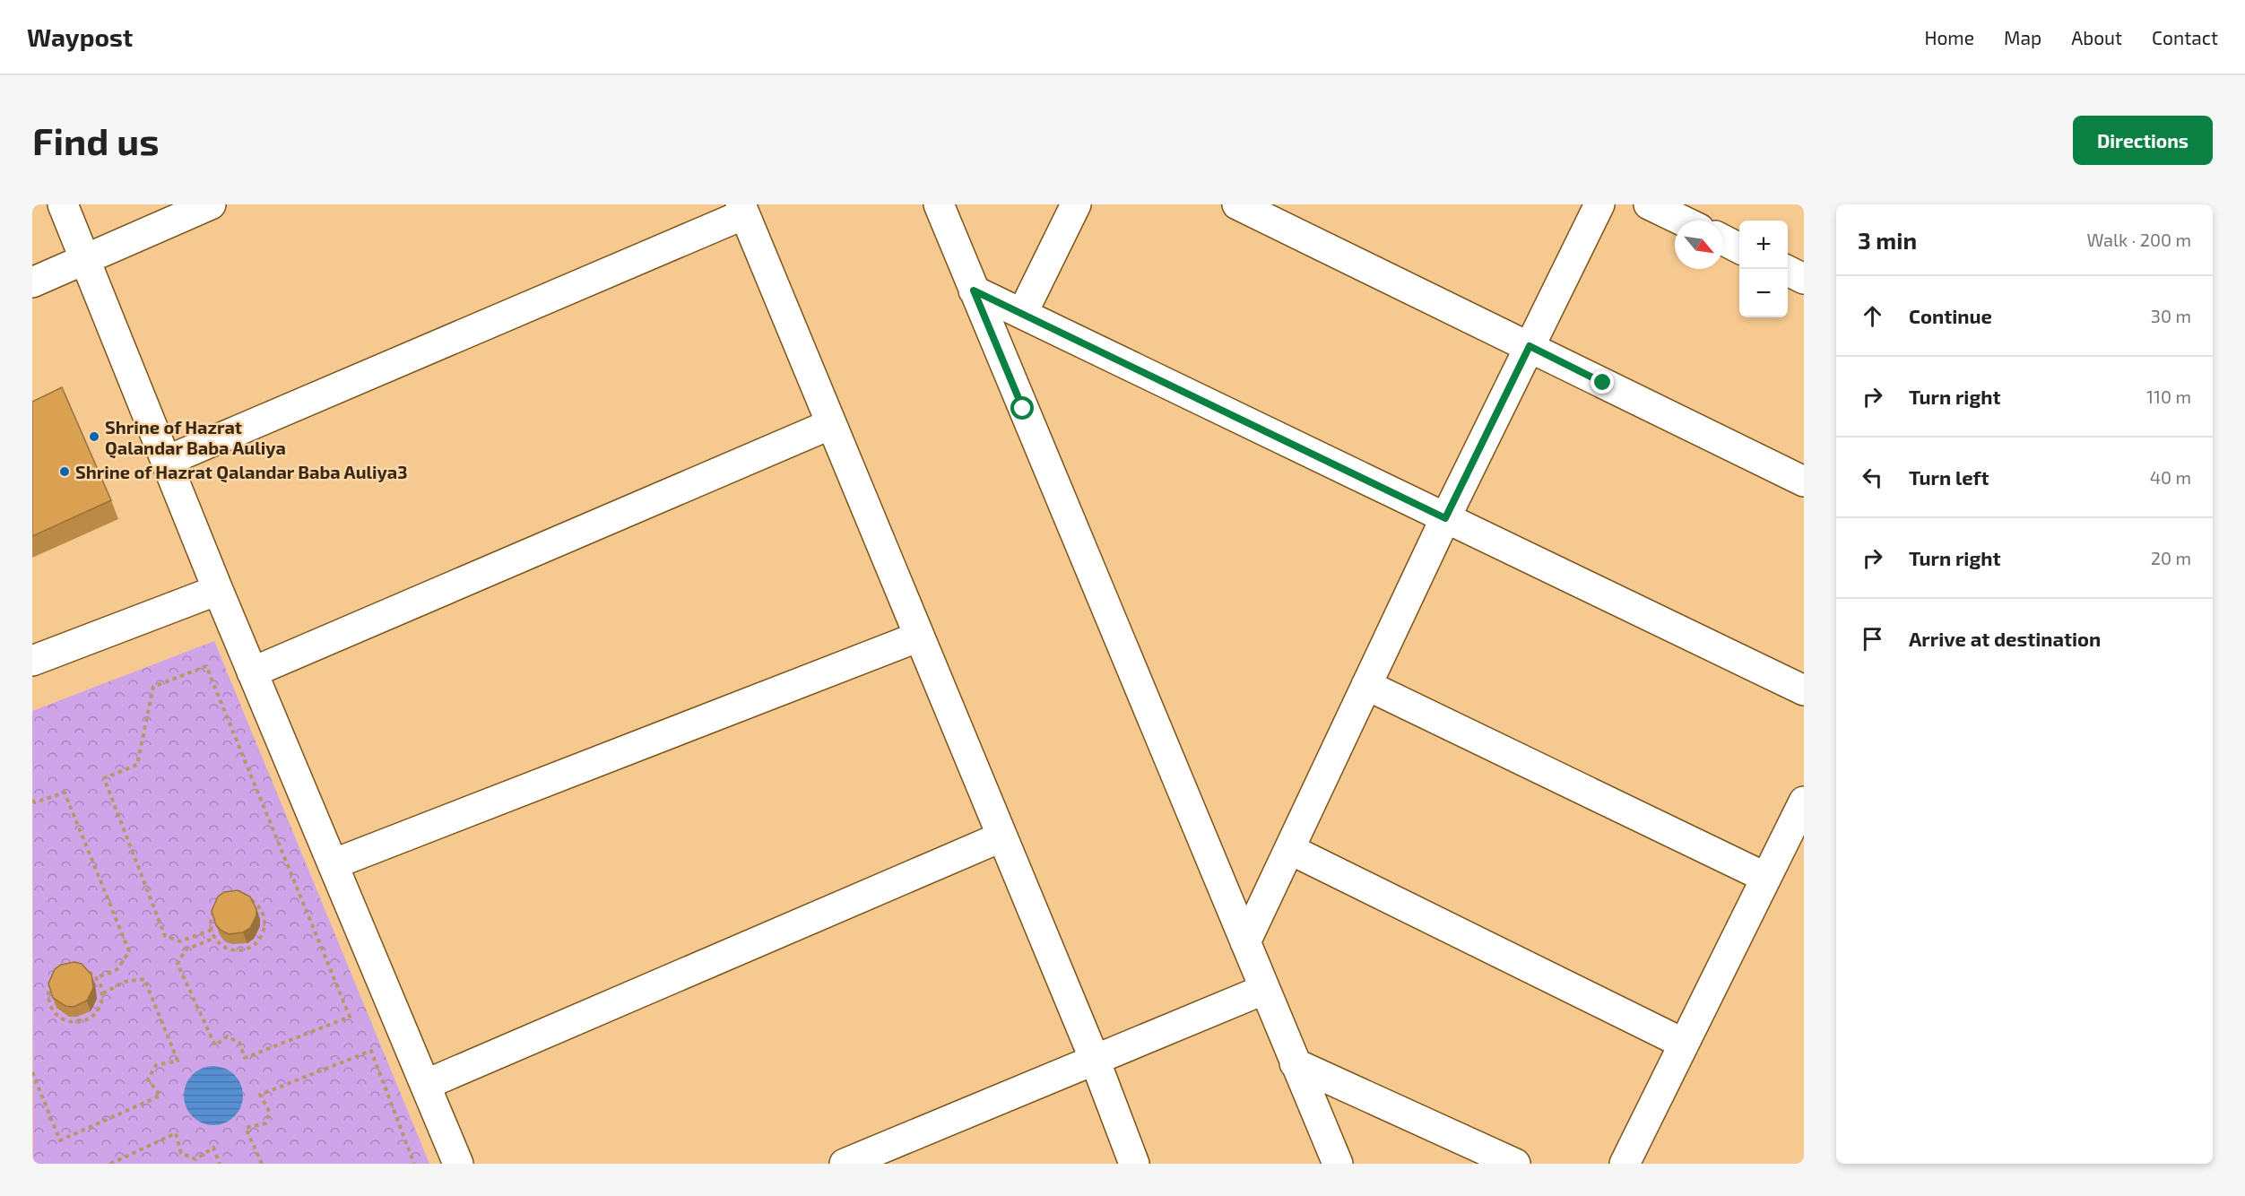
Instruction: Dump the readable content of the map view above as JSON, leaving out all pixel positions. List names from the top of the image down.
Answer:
{
  "places": ["Shrine of Hazrat Qalandar Baba Auliya", "Shrine of Hazrat Qalandar Baba Auliya3"],
  "north": "bottom right",
  "page": {
    "header": "Waypost",
    "nav": [
      "Home",
      "Map",
      "About",
      "Contact"
    ],
    "buttons": "Directions",
    "title": "Find us",
    "heading": ["3 min", "Walk · 200 m"],
    "map_buttons": ["+", "−"],
    "list": [
      ["Continue", "30 m"],
      ["Turn right", "110 m"],
      ["Turn left", "40 m"],
      ["Turn right", "20 m"],
      "Arrive at destination"
    ]
  }
}
